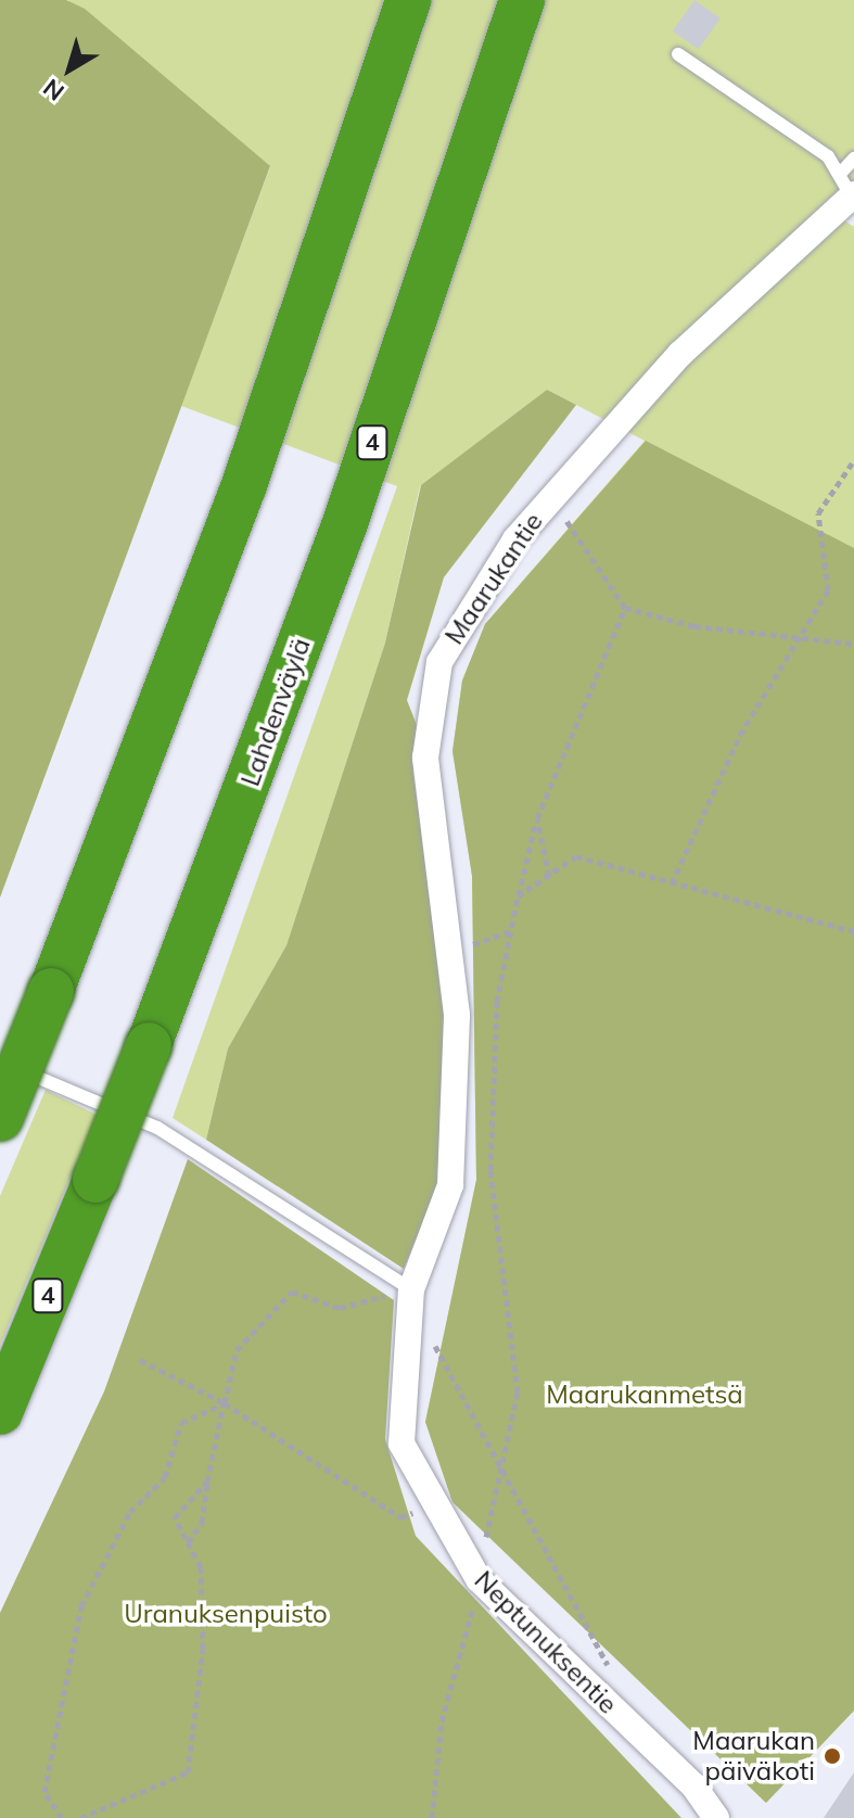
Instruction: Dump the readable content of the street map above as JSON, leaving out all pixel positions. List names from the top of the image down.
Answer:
{
  "streets": {
    "highway": ["4", "Lahdenväylä"],
    "street": ["Maarukantie", "Neptunuksentie"]
  },
  "crossings": [
    ["Maarukantie", "Neptunuksentie"]
  ],
  "parks": ["Maarukanmetsä", "Uranuksenpuisto"],
  "places": ["Maarukan päiväkoti"],
  "north": "bottom left"
}
